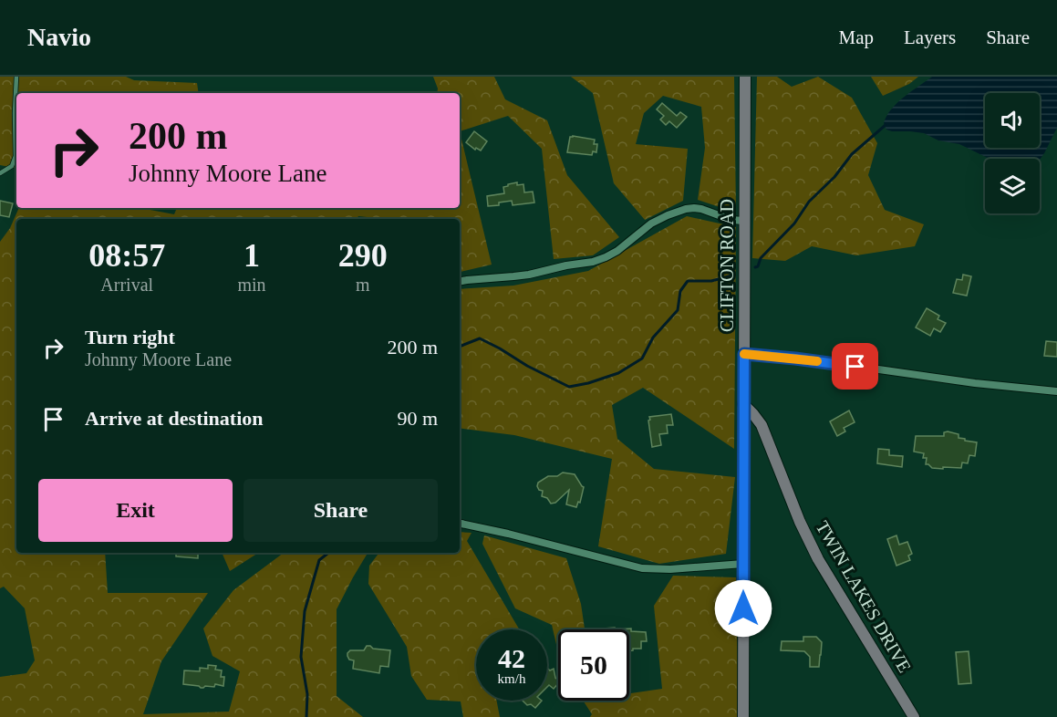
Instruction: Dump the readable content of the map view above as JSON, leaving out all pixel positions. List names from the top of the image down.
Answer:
{
  "streets": {
    "main road": ["CLIFTON ROAD", "TWIN LAKES DRIVE"]
  },
  "crossings": [
    ["CLIFTON ROAD", "TWIN LAKES DRIVE"]
  ],
  "page": {
    "header": "Navio",
    "nav": ["Map", "Layers", "Share"],
    "turn": ["200 m", "Johnny Moore Lane"],
    "eta": [
      "08:57",
      "Arrival",
      "1",
      "min",
      "290",
      "m"
    ],
    "list": [
      {
        "name": "Turn right",
        "note": "Johnny Moore Lane",
        "value": "200 m"
      },
      {
        "name": "Arrive at destination",
        "value": "90 m"
      }
    ],
    "buttons": ["Exit", "Share"],
    "speed": "42 km/h",
    "limit": "50"
  }
}
